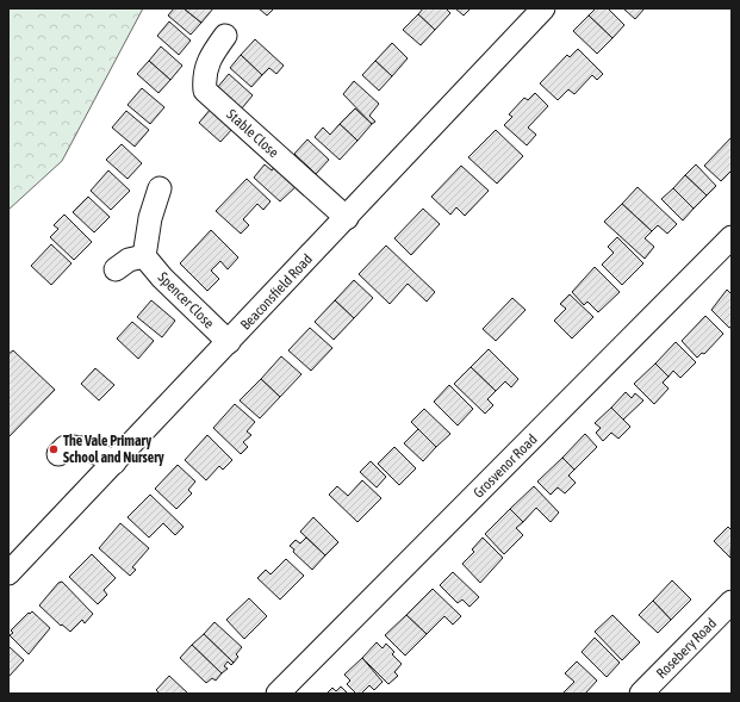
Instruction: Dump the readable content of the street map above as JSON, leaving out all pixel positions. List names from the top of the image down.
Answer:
{
  "streets": {
    "street": [
      "Stable Close",
      "Beaconsfield Road",
      "Spencer Close",
      "Grosvenor Road",
      "Rosebery Road"
    ]
  },
  "crossings": [
    ["Stable Close", "Beaconsfield Road"],
    ["Beaconsfield Road", "Spencer Close"]
  ],
  "places": ["The Vale Primary School and Nursery"]
}
